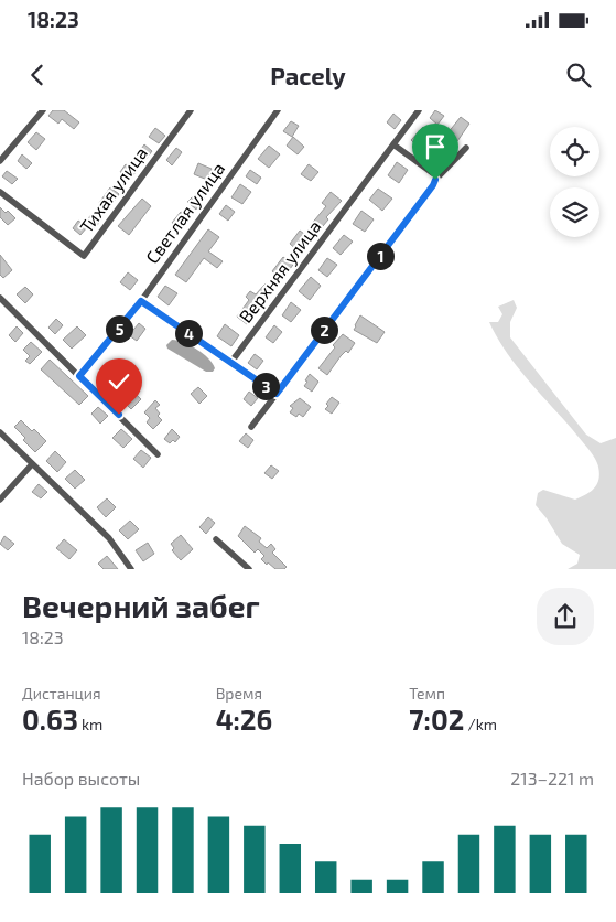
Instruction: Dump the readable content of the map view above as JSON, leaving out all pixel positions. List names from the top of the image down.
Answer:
{
  "streets": {
    "street": ["Тихая улица", "Светлая улица", "Верхняя улица"]
  },
  "page": {
    "status": "18:23",
    "header": "Pacely",
    "pins": [
      "1",
      "5",
      "2",
      "4",
      "3"
    ],
    "heading": ["Вечерний забег", "18:23"],
    "stats": [
      ["Дистанция", "0.63 km"],
      ["Время", "4:26"],
      ["Темп", "7:02 /km"]
    ],
    "chart": ["Набор высоты", "213–221 m"]
  }
}
